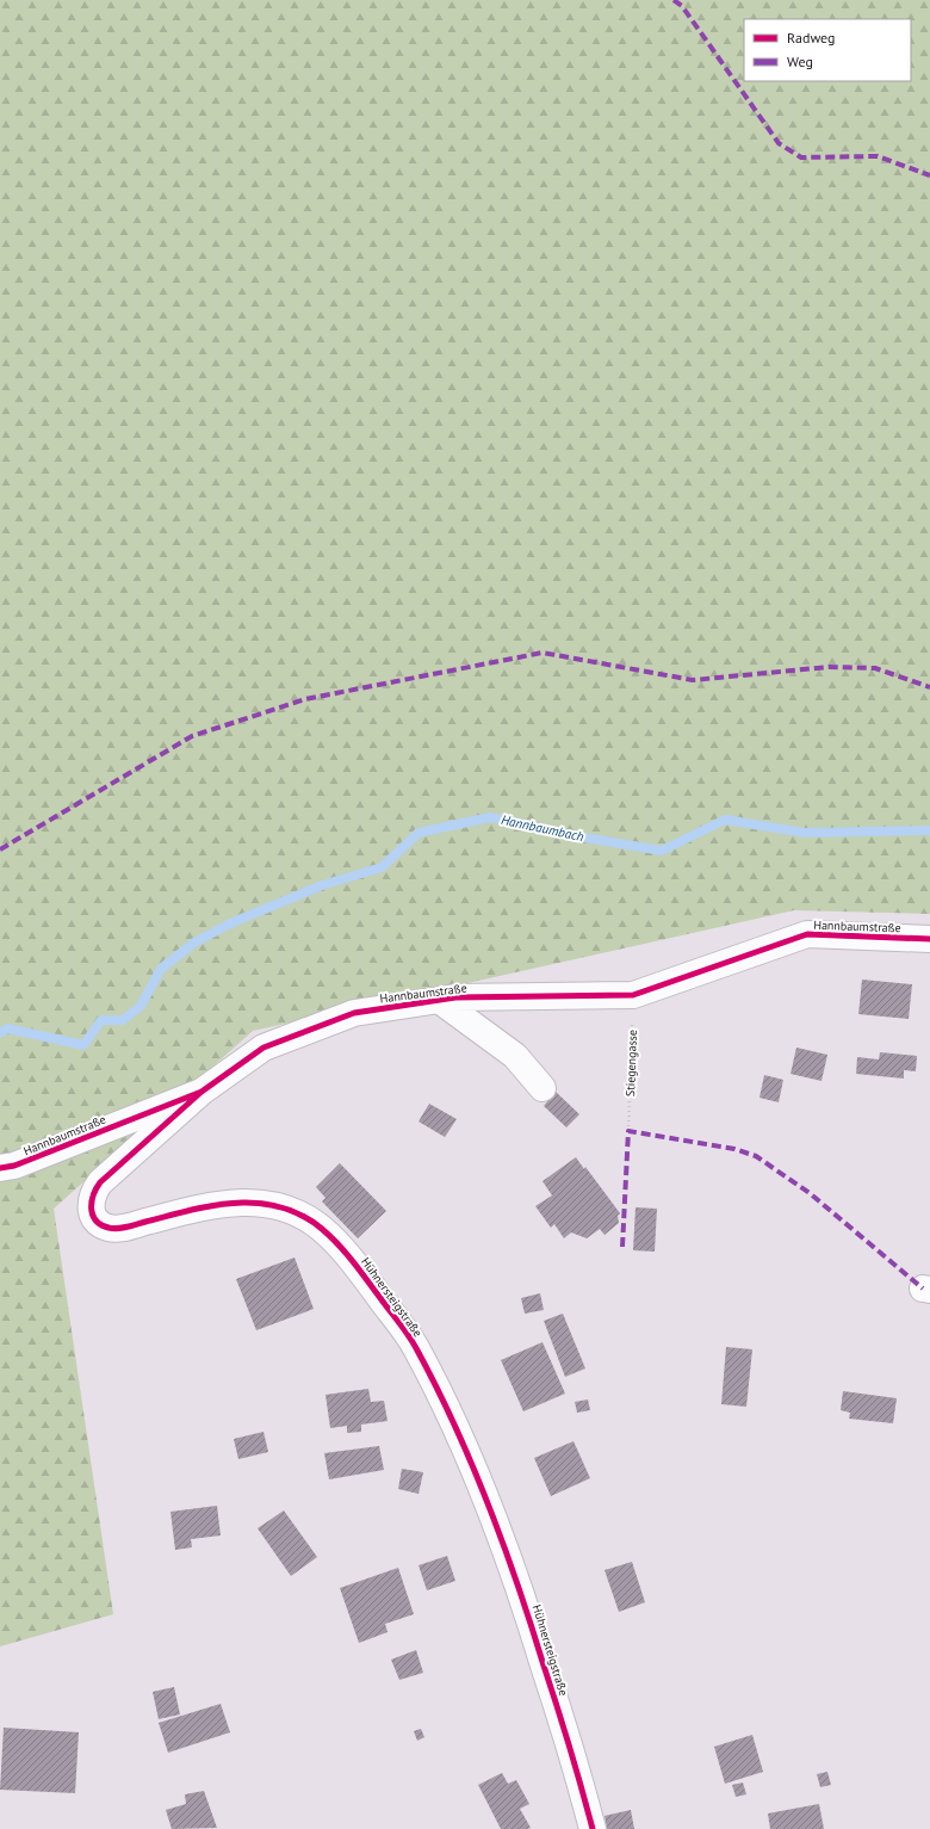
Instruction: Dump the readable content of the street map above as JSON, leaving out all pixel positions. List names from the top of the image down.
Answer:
{
  "streets": {
    "street": ["Hannbaumstraße", "Hühnersteigstraße"],
    "path": ["Stiegengasse"]
  },
  "crossings": [
    ["Hannbaumstraße", "Stiegengasse"],
    ["Hannbaumstraße", "Hühnersteigstraße"]
  ],
  "water": ["Hannbaumbach"],
  "legend": ["Radweg", "Weg"]
}
